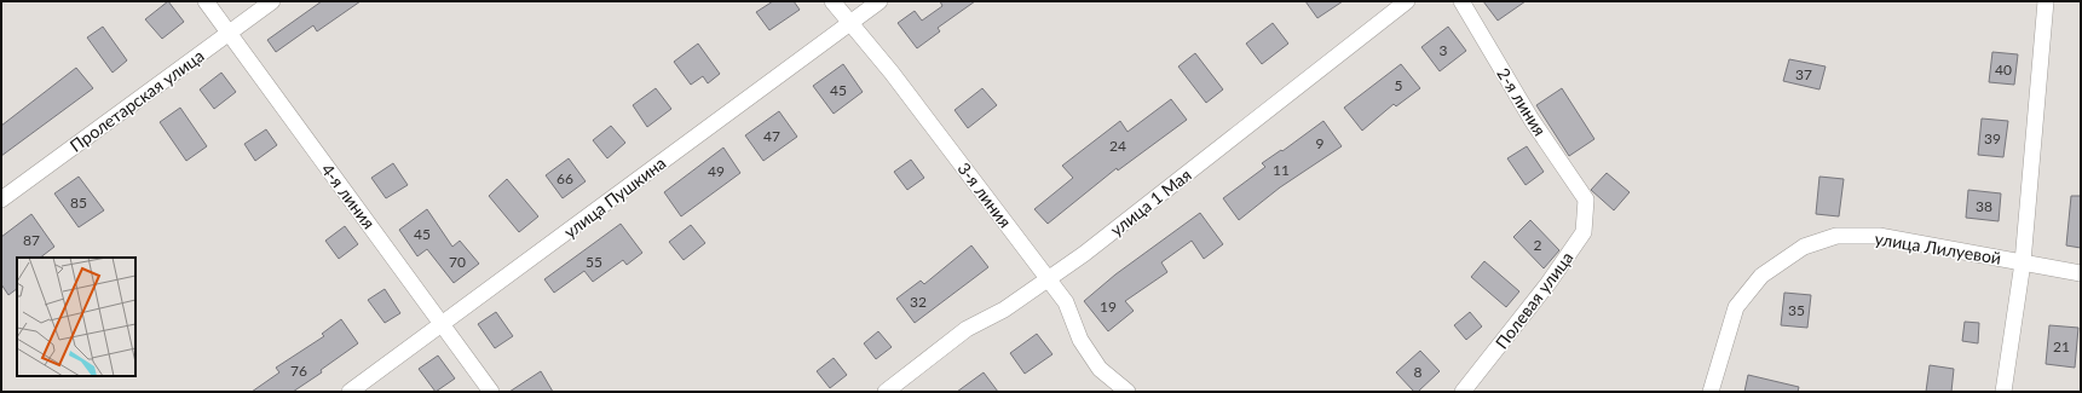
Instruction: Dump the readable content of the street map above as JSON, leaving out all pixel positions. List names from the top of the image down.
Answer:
{
  "streets": {
    "street": [
      "Пролетарская улица",
      "2-я линия",
      "3-я линия",
      "4-я линия",
      "улица Пушкина",
      "улица 1 Мая",
      "улица Лилуевой",
      "Полевая улица"
    ]
  },
  "crossings": [
    ["Пролетарская улица", "4-я линия"],
    ["2-я линия", "Полевая улица"],
    ["3-я линия", "улица Пушкина"],
    ["3-я линия", "улица 1 Мая"],
    ["4-я линия", "улица Пушкина"]
  ],
  "house_numbers": [
    "3",
    "40",
    "37",
    "5",
    "45",
    "47",
    "39",
    "9",
    "24",
    "11",
    "49",
    "66",
    "85",
    "38",
    "45",
    "87",
    "2",
    "70",
    "55",
    "32",
    "19",
    "35",
    "21",
    "76",
    "8"
  ]
}
